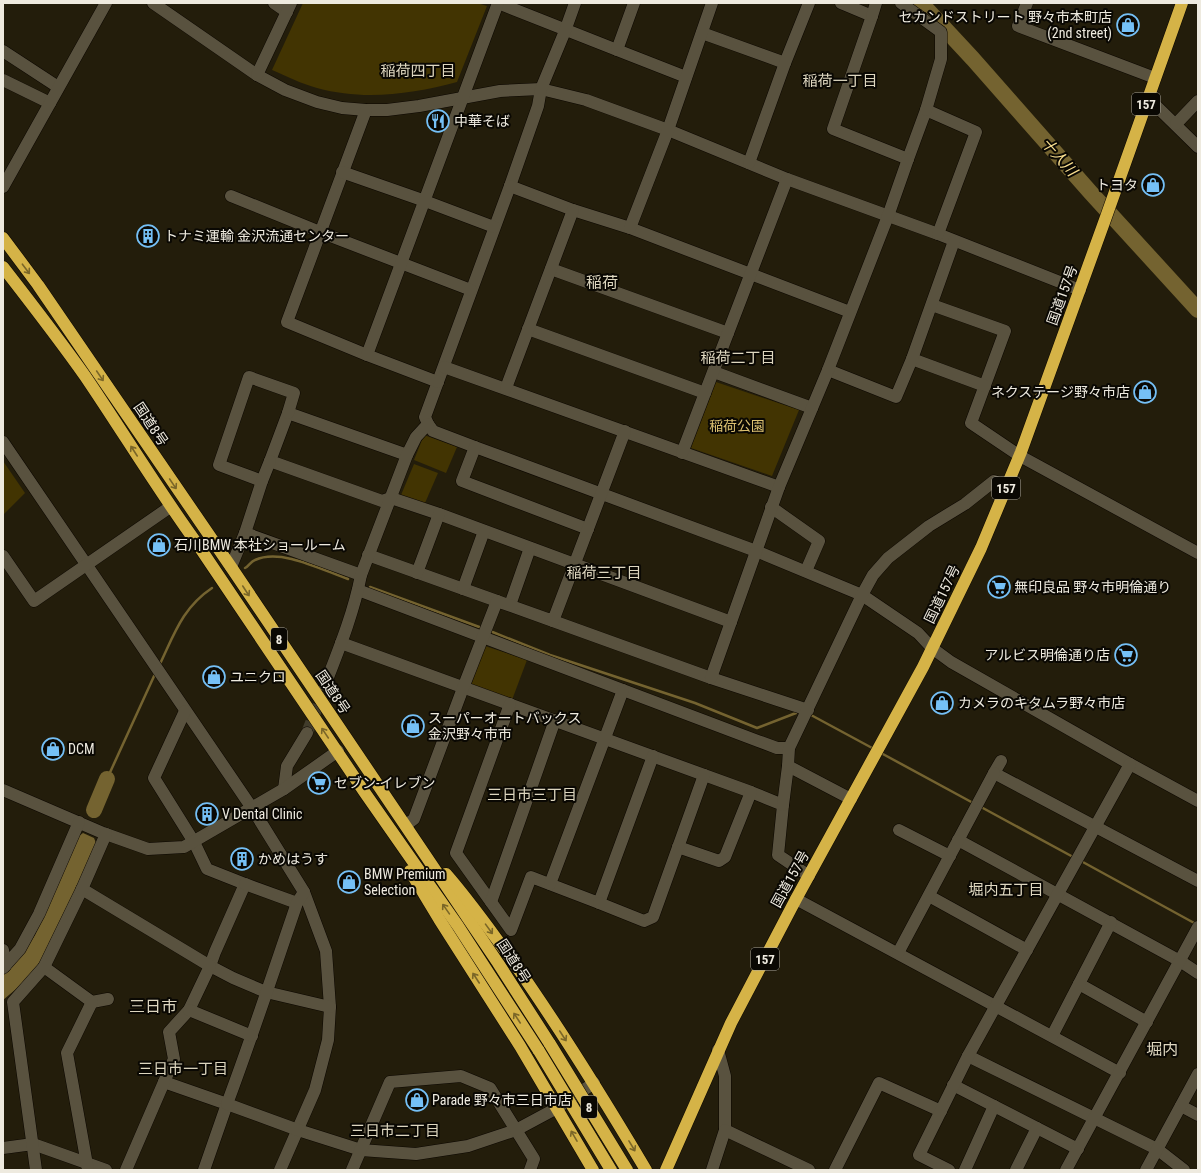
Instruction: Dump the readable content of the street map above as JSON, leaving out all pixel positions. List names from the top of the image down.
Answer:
{
  "streets": {
    "highway": [
      "157",
      "国道157号",
      "国道8号",
      "8"
    ]
  },
  "districts": [
    "稲荷四丁目",
    "稲荷一丁目",
    "稲荷",
    "稲荷二丁目",
    "稲荷三丁目",
    "三日市三丁目",
    "堀内五丁目",
    "三日市",
    "堀内",
    "三日市一丁目",
    "三日市二丁目"
  ],
  "water": ["十人川"],
  "parks": ["稲荷公園"],
  "places": {
    "shop": [
      "セカンドストリート 野々市本町店 (2nd street)",
      "トヨタ",
      "ネクステージ野々市店",
      "石川BMW 本社ショールーム",
      "ユニクロ",
      "カメラのキタムラ野々市店",
      "スーパーオートバックス 金沢野々市市",
      "DCM",
      "BMW Premium Selection",
      "Parade 野々市三日市店"
    ],
    "restaurant": ["中華そば"],
    "building": ["トナミ運輸 金沢流通センター", "V Dental Clinic", "かめはうす"],
    "supermarket": ["無印良品 野々市明倫通り", "アルビス明倫通り店", "セブン-イレブン"]
  }
}
